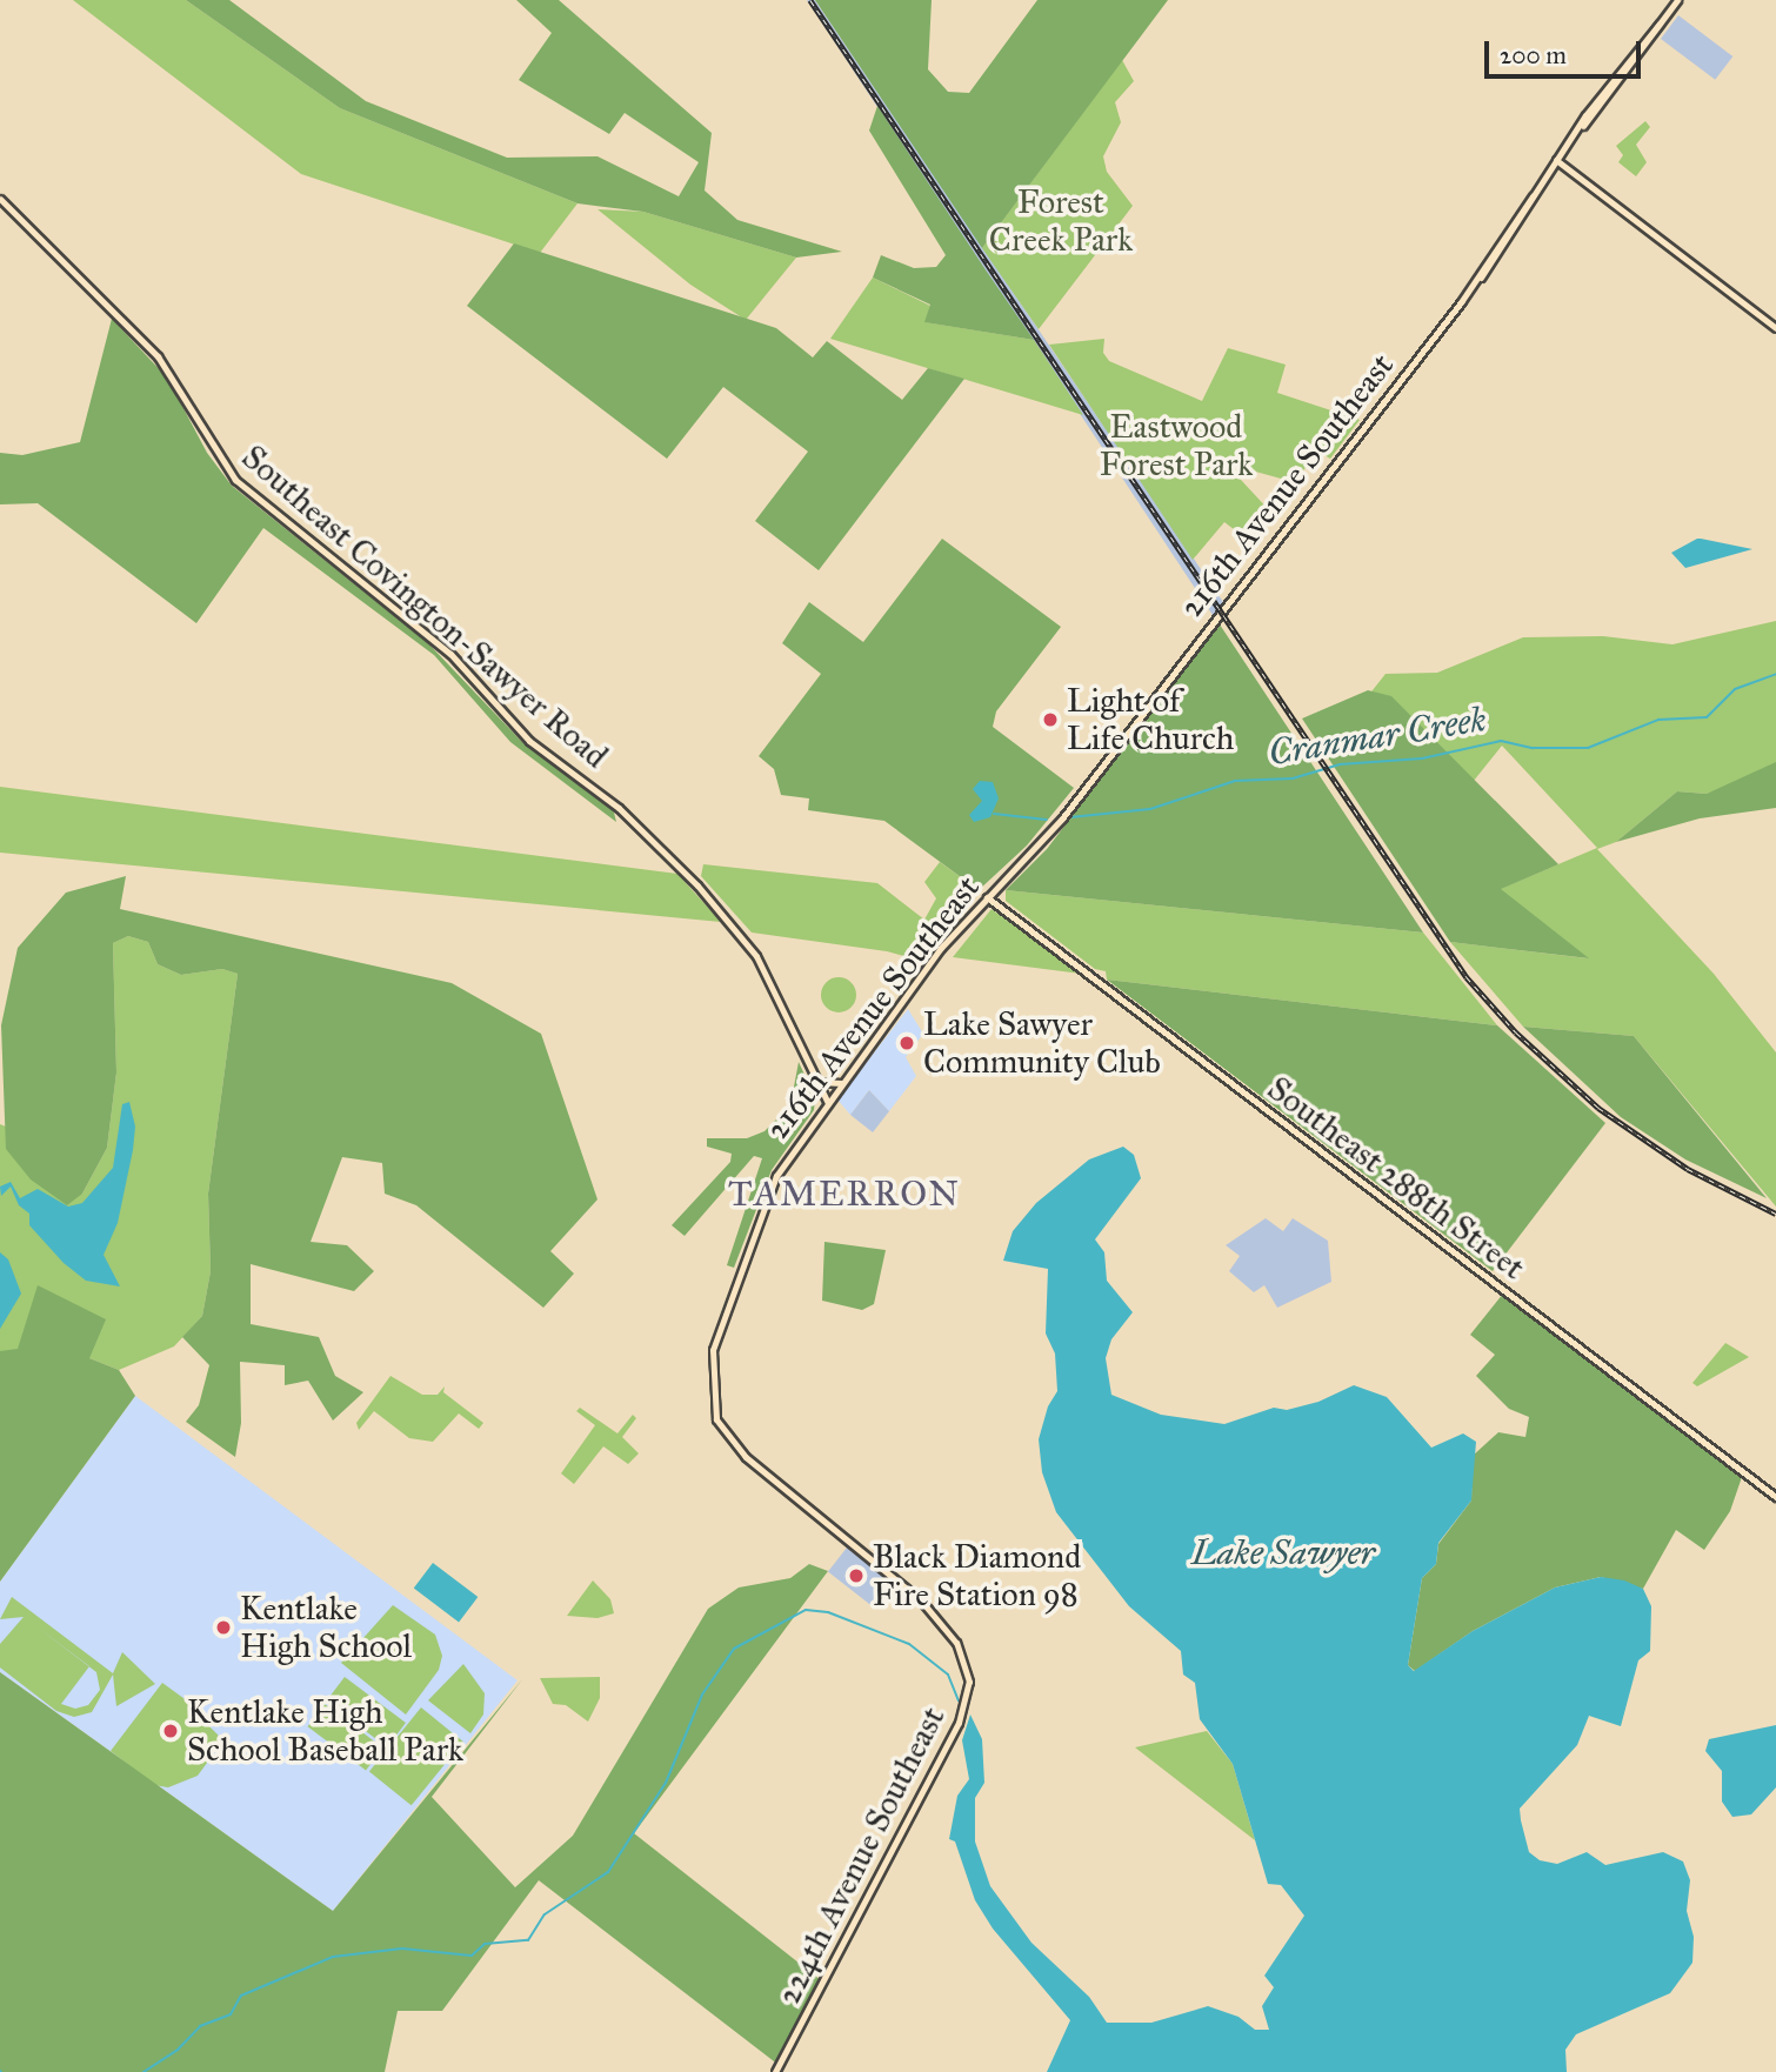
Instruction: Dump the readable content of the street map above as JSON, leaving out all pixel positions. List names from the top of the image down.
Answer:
{
  "streets": {
    "street": [
      "216th Avenue Southeast",
      "Southeast Covington-Sawyer Road",
      "Southeast 288th Street",
      "224th Avenue Southeast"
    ]
  },
  "crossings": [
    ["216th Avenue Southeast", "Southeast Covington-Sawyer Road"],
    ["216th Avenue Southeast", "Southeast 288th Street"],
    ["216th Avenue Southeast", "224th Avenue Southeast"]
  ],
  "districts": ["TAMERRON"],
  "water": ["Cranmar Creek", "Lake Sawyer"],
  "parks": ["Forest Creek Park", "Eastwood Forest Park"],
  "places": [
    "Light of Life Church",
    "Lake Sawyer Community Club",
    "Black Diamond Fire Station 98",
    "Kentlake High School",
    "Kentlake High School Baseball Park"
  ],
  "scale_bar": "200 m"
}
